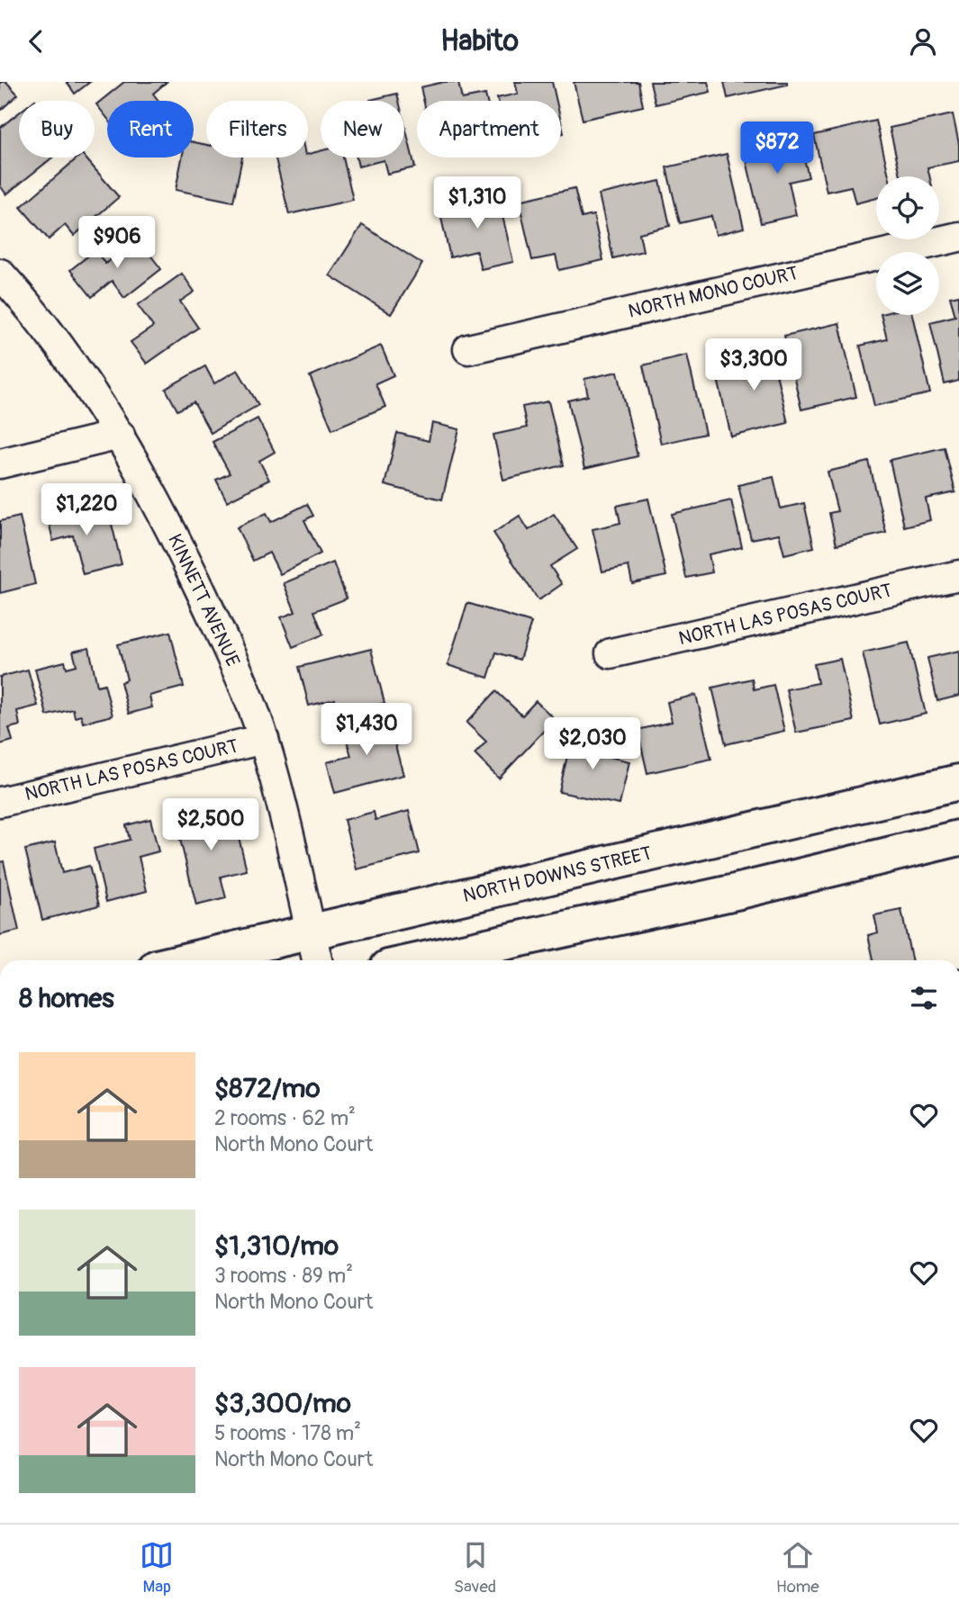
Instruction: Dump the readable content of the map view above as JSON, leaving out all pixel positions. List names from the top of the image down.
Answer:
{
  "streets": {
    "street": [
      "NORTH MONO COURT",
      "KINNETT AVENUE",
      "NORTH LAS POSAS COURT",
      "NORTH DOWNS STREET"
    ]
  },
  "crossings": [
    ["KINNETT AVENUE", "NORTH LAS POSAS COURT"],
    ["KINNETT AVENUE", "NORTH DOWNS STREET"]
  ],
  "page": {
    "header": "Habito",
    "chip": [
      "Buy",
      "Rent",
      "Filters",
      "New",
      "Apartment"
    ],
    "price": [
      "$872",
      "$1,310",
      "$906",
      "$3,300",
      "$1,220",
      "$1,430",
      "$2,030",
      "$2,500"
    ],
    "heading": "8 homes",
    "list": [
      {
        "name": "$872/mo",
        "note": "2 rooms · 62 m² · North Mono Court"
      },
      {
        "name": "$1,310/mo",
        "note": "3 rooms · 89 m² · North Mono Court"
      },
      {
        "name": "$3,300/mo",
        "note": "5 rooms · 178 m² · North Mono Court"
      }
    ],
    "tabs": ["Map", "Saved", "Home"]
  }
}
